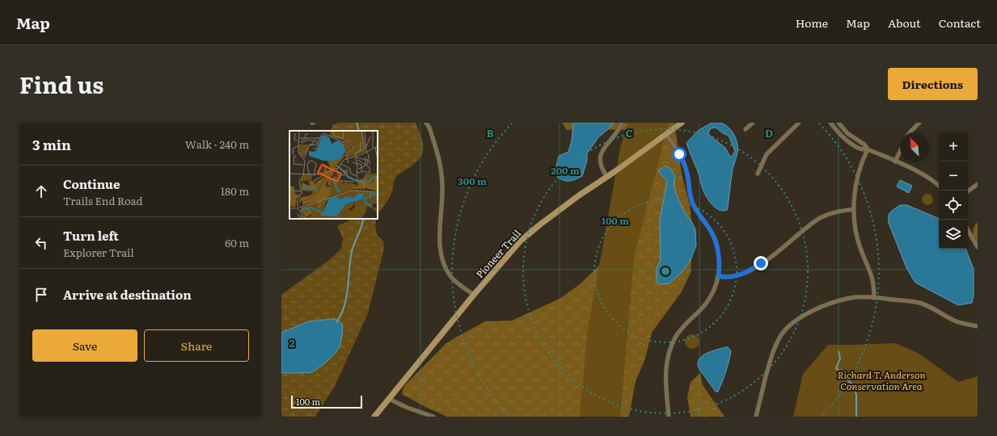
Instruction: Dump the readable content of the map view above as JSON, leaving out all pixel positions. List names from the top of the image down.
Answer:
{
  "streets": {
    "main road": ["Pioneer Trail"]
  },
  "parks": ["Richard T. Anderson Conservation Area"],
  "scale_bar": "100 m",
  "north": "top left",
  "page": {
    "header": "Map",
    "nav": [
      "Home",
      "Map",
      "About",
      "Contact"
    ],
    "title": "Find us",
    "buttons": [
      "Directions",
      ["Save", "Share"]
    ],
    "heading": ["3 min", "Walk · 240 m"],
    "map_buttons": ["+", "−"],
    "list": [
      ["Continue", "Trails End Road", "180 m"],
      ["Turn left", "Explorer Trail", "60 m"],
      "Arrive at destination"
    ],
    "scale": "100 m"
  },
  "grid": {
    "columns": ["B", "C", "D"],
    "rows": ["2"]
  },
  "rings": ["200 m", "300 m", "100 m"]
}
